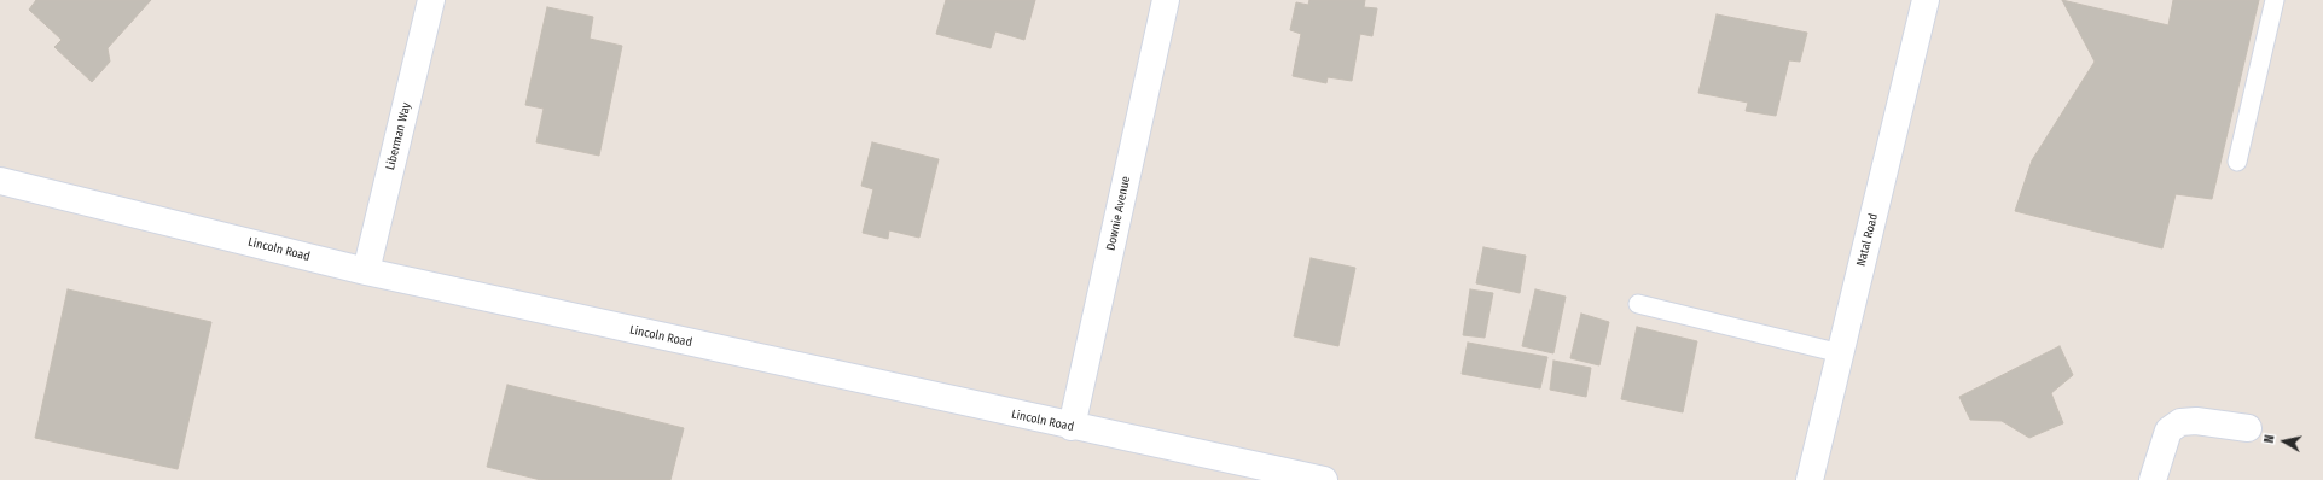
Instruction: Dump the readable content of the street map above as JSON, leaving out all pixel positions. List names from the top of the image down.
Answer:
{
  "streets": {
    "street": [
      "Liberman Way",
      "Downie Avenue",
      "Natal Road",
      "Lincoln Road"
    ]
  },
  "crossings": [
    ["Liberman Way", "Lincoln Road"],
    ["Downie Avenue", "Lincoln Road"]
  ],
  "north": "left"
}
